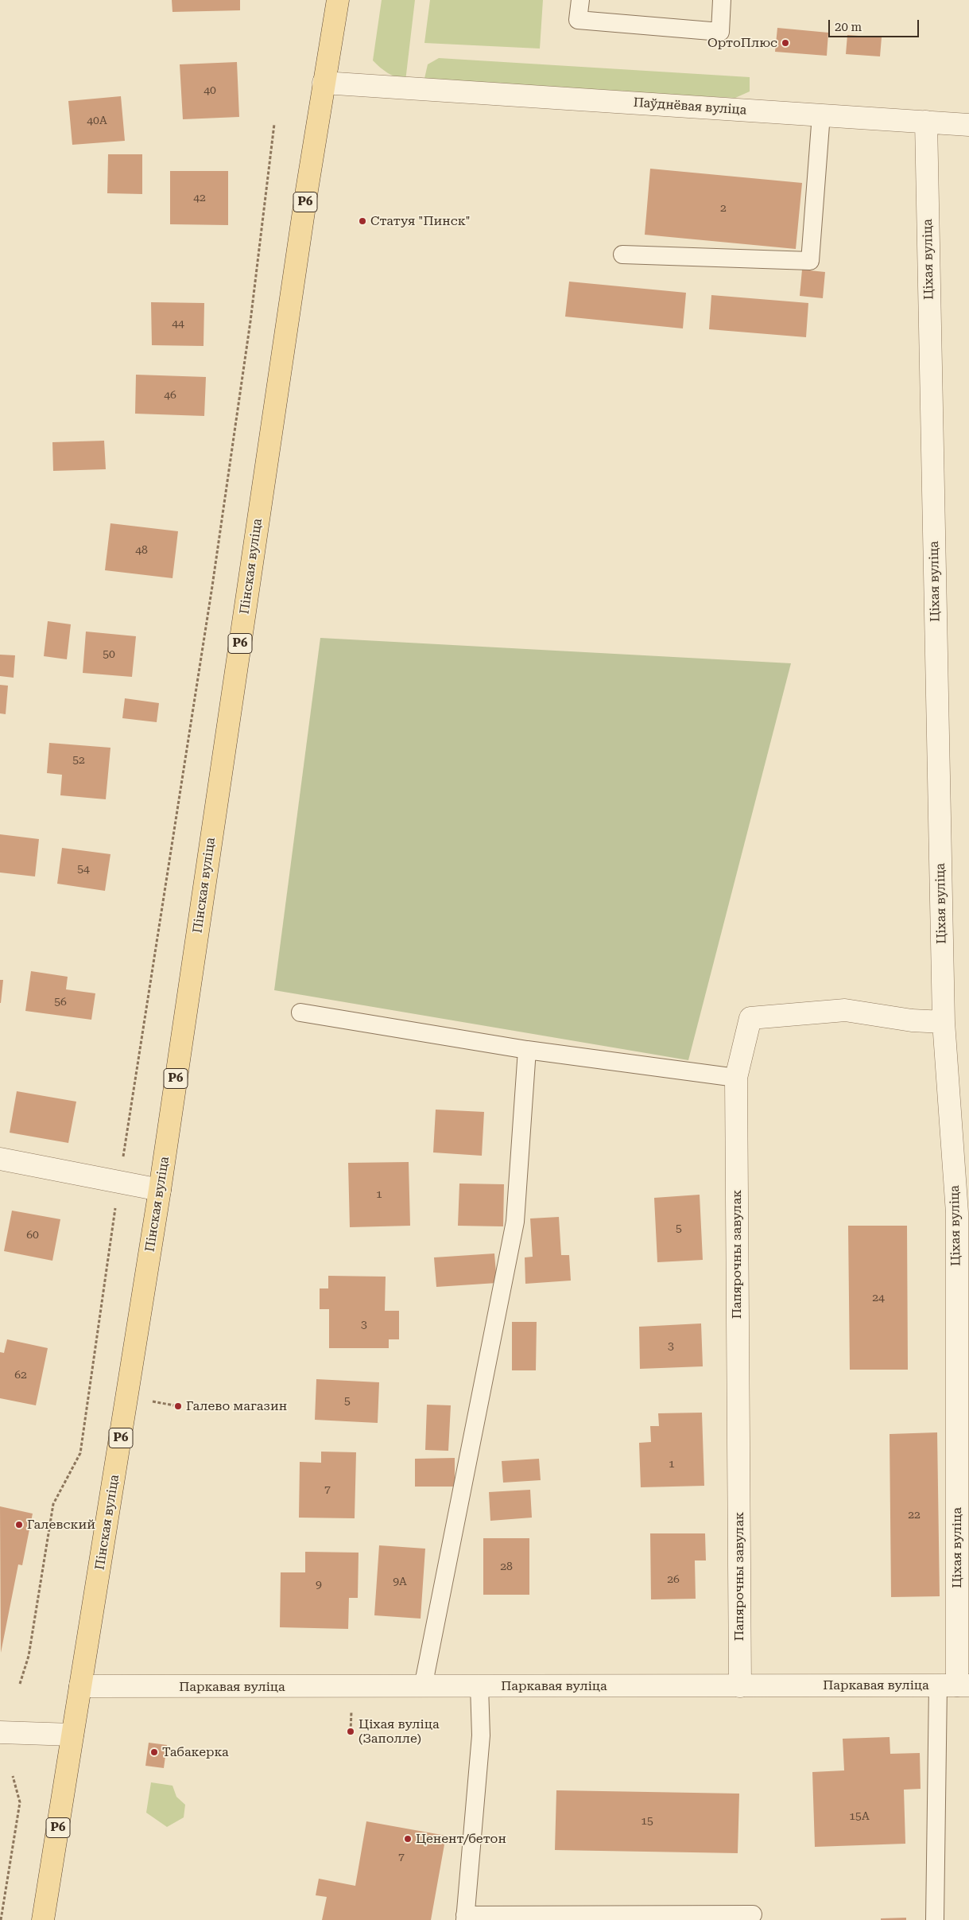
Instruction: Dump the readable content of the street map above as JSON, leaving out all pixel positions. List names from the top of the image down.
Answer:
{
  "streets": {
    "main road": ["Р6", "Пінская вуліца"],
    "street": [
      "Паўднёвая вуліца",
      "Ціхая вуліца",
      "Папярочны завулак",
      "Паркавая вуліца"
    ]
  },
  "crossings": [
    ["Паўднёвая вуліца", "Р6"],
    ["Паўднёвая вуліца", "Ціхая вуліца"],
    ["Паўднёвая вуліца", "Пінская вуліца"],
    ["Р6", "Пінская вуліца"],
    ["Р6", "Паркавая вуліца"],
    ["Ціхая вуліца", "Папярочны завулак"],
    ["Ціхая вуліца", "Паркавая вуліца"],
    ["Пінская вуліца", "Паркавая вуліца"],
    ["Папярочны завулак", "Паркавая вуліца"]
  ],
  "places": [
    "ОртоПлюс",
    "Статуя \"Пинск\"",
    "Галево магазин",
    "Галевский",
    "Ціхая вуліца (Заполле)",
    "Табакерка",
    "Ценент/бетон"
  ],
  "house_numbers": [
    "40",
    "40А",
    "42",
    "2",
    "44",
    "46",
    "48",
    "50",
    "52",
    "54",
    "56",
    "1",
    "5",
    "60",
    "24",
    "3",
    "3",
    "62",
    "5",
    "1",
    "7",
    "22",
    "28",
    "26",
    "9А",
    "9",
    "15А",
    "15",
    "7"
  ],
  "scale_bar": "20 m"
}
